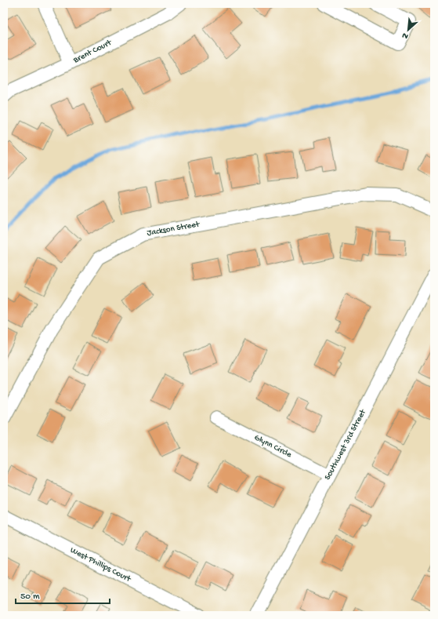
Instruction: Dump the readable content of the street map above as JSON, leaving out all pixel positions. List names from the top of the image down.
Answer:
{
  "streets": {
    "street": [
      "Brent Court",
      "Jackson Street",
      "Southwest 3rd Street",
      "Glynn Circle",
      "West Phillips Court"
    ]
  },
  "crossings": [
    ["Southwest 3rd Street", "Glynn Circle"]
  ],
  "scale_bar": "50 m",
  "north": "bottom left"
}
